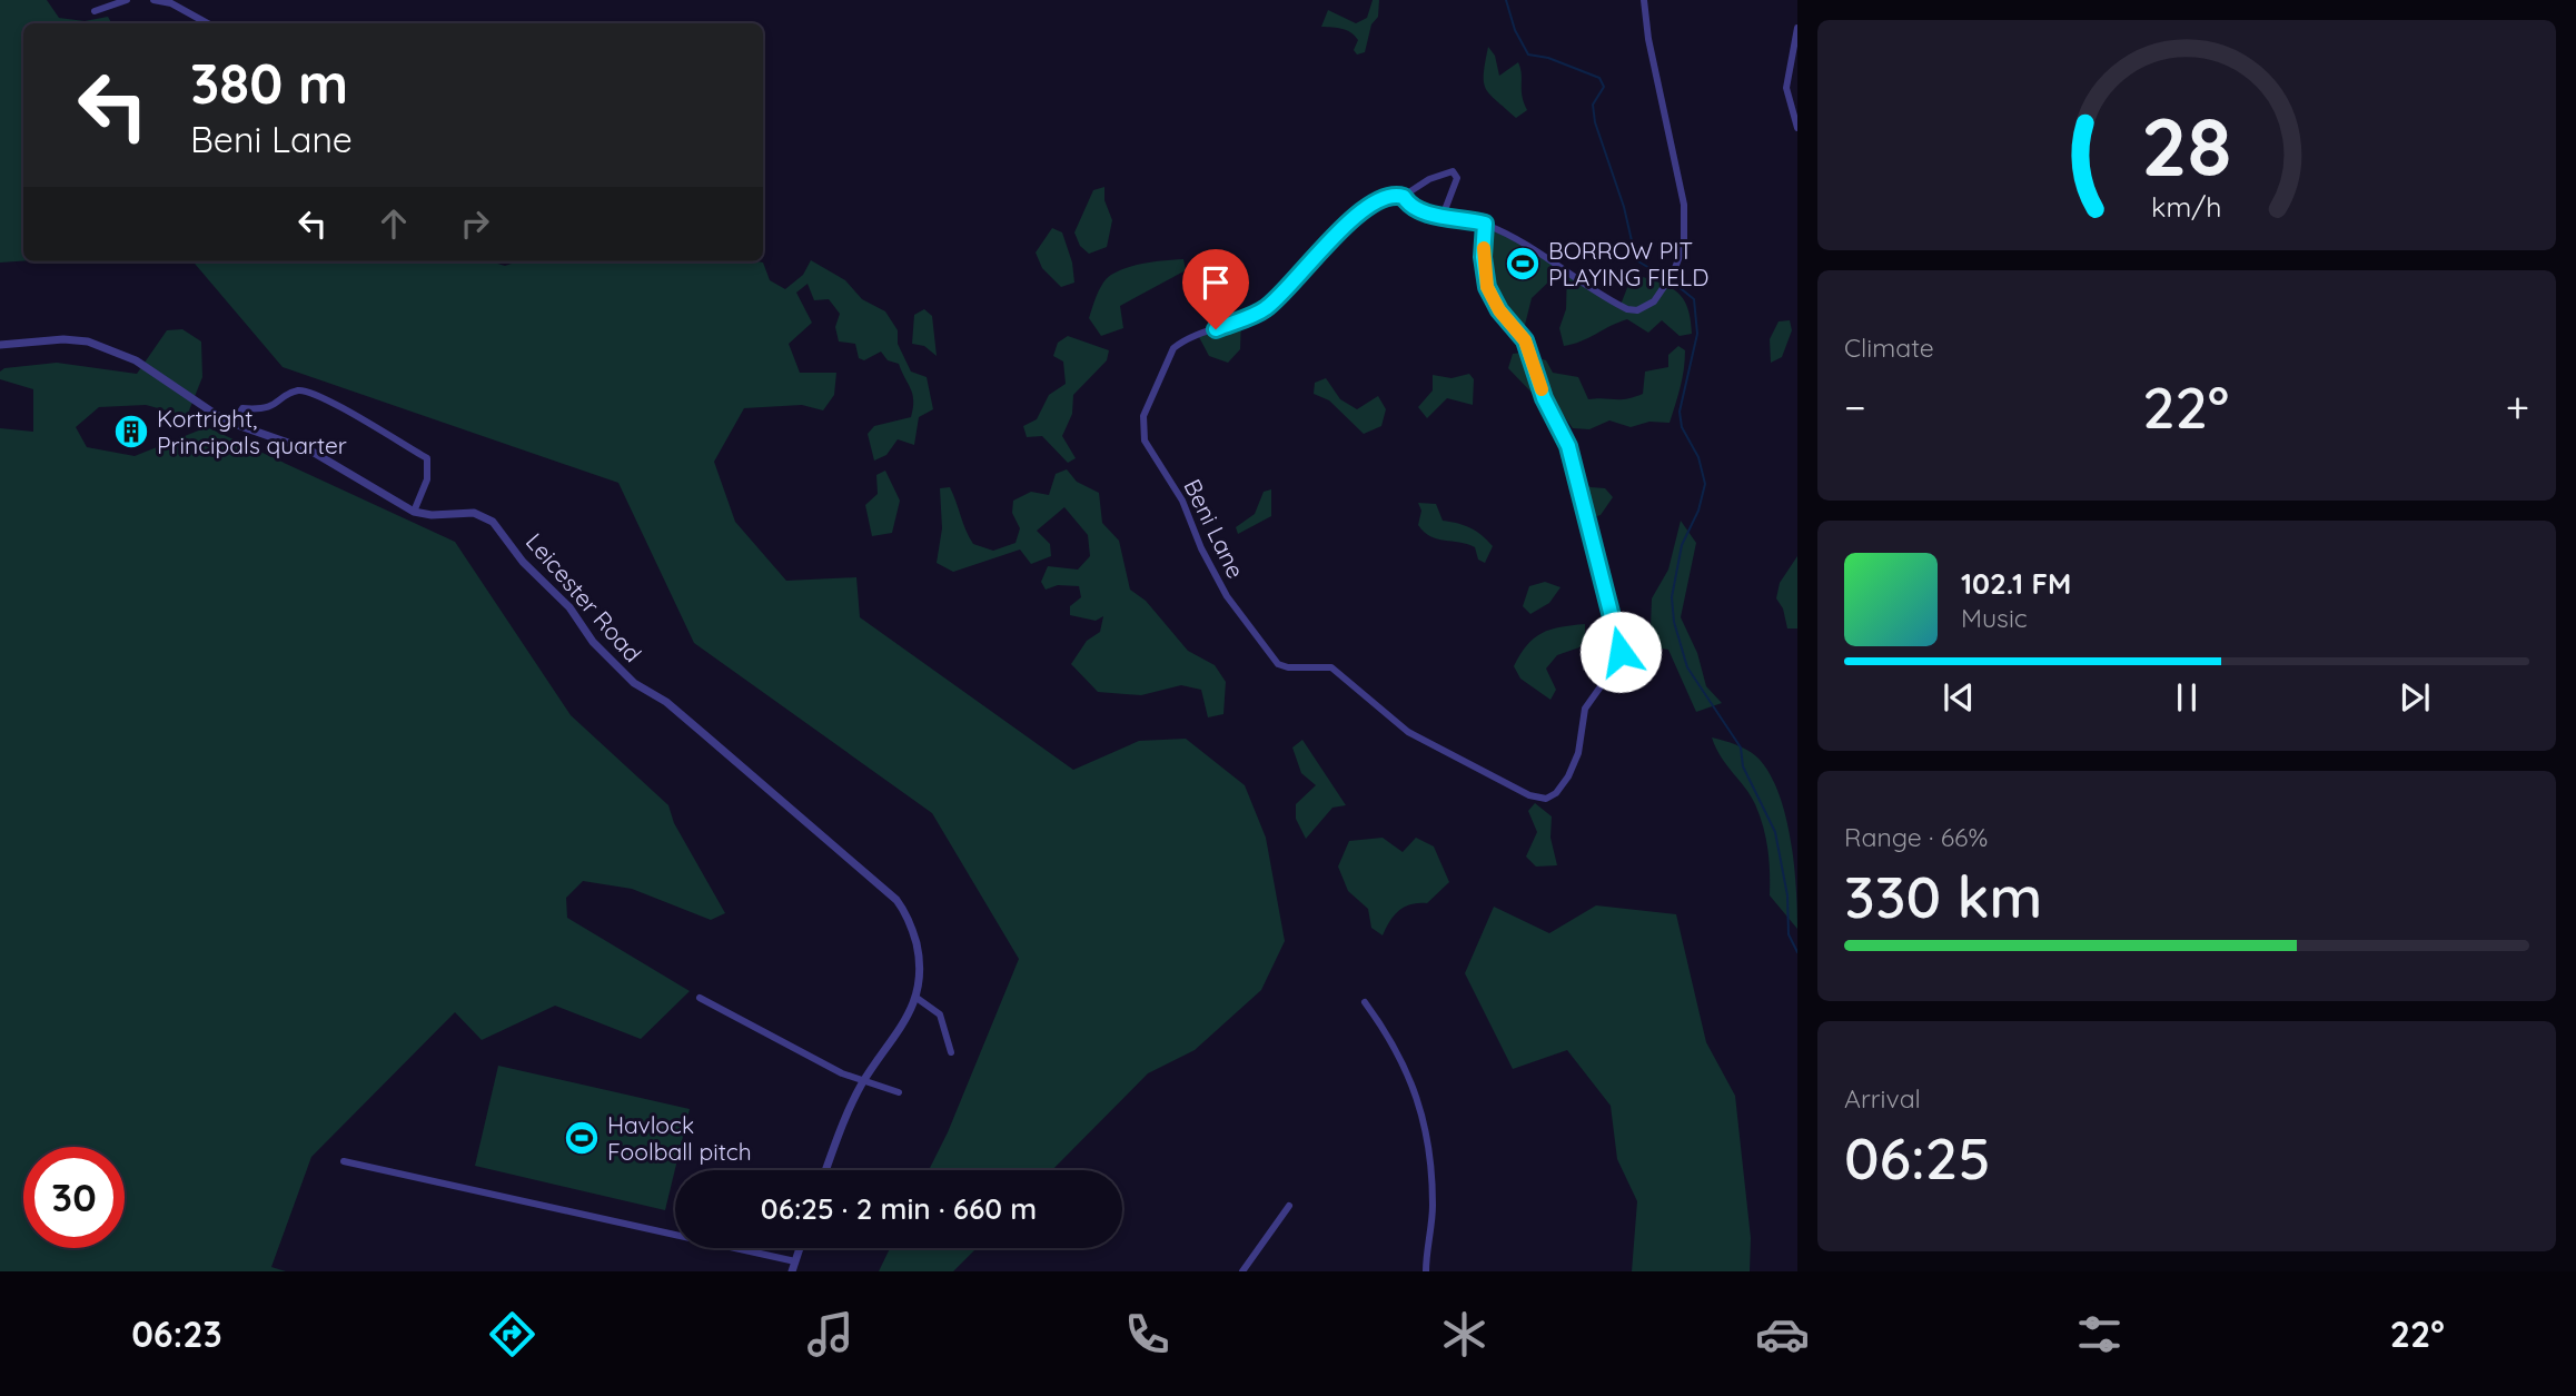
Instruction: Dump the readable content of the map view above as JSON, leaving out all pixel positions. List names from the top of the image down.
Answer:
{
  "streets": {
    "street": ["Beni Lane", "Leicester Road"]
  },
  "places": {
    "sports": ["BORROW PIT PLAYING FIELD", "Havlock Foolball pitch"],
    "building": ["Kortright, Principals quarter"]
  },
  "page": {
    "turn": ["380 m", "Beni Lane"],
    "tile": [
      "Climate",
      ["Range · 66%", "330 km"],
      ["Arrival", "06:25"]
    ],
    "heat": ["−", "22°", "+"],
    "song": ["102.1 FM", "Music"],
    "limit": "30",
    "trip": "06:25 · 2 min · 660 m",
    "tabs": ["06:23", "22°"],
    "gauge": ["28", "km/h"]
  }
}
